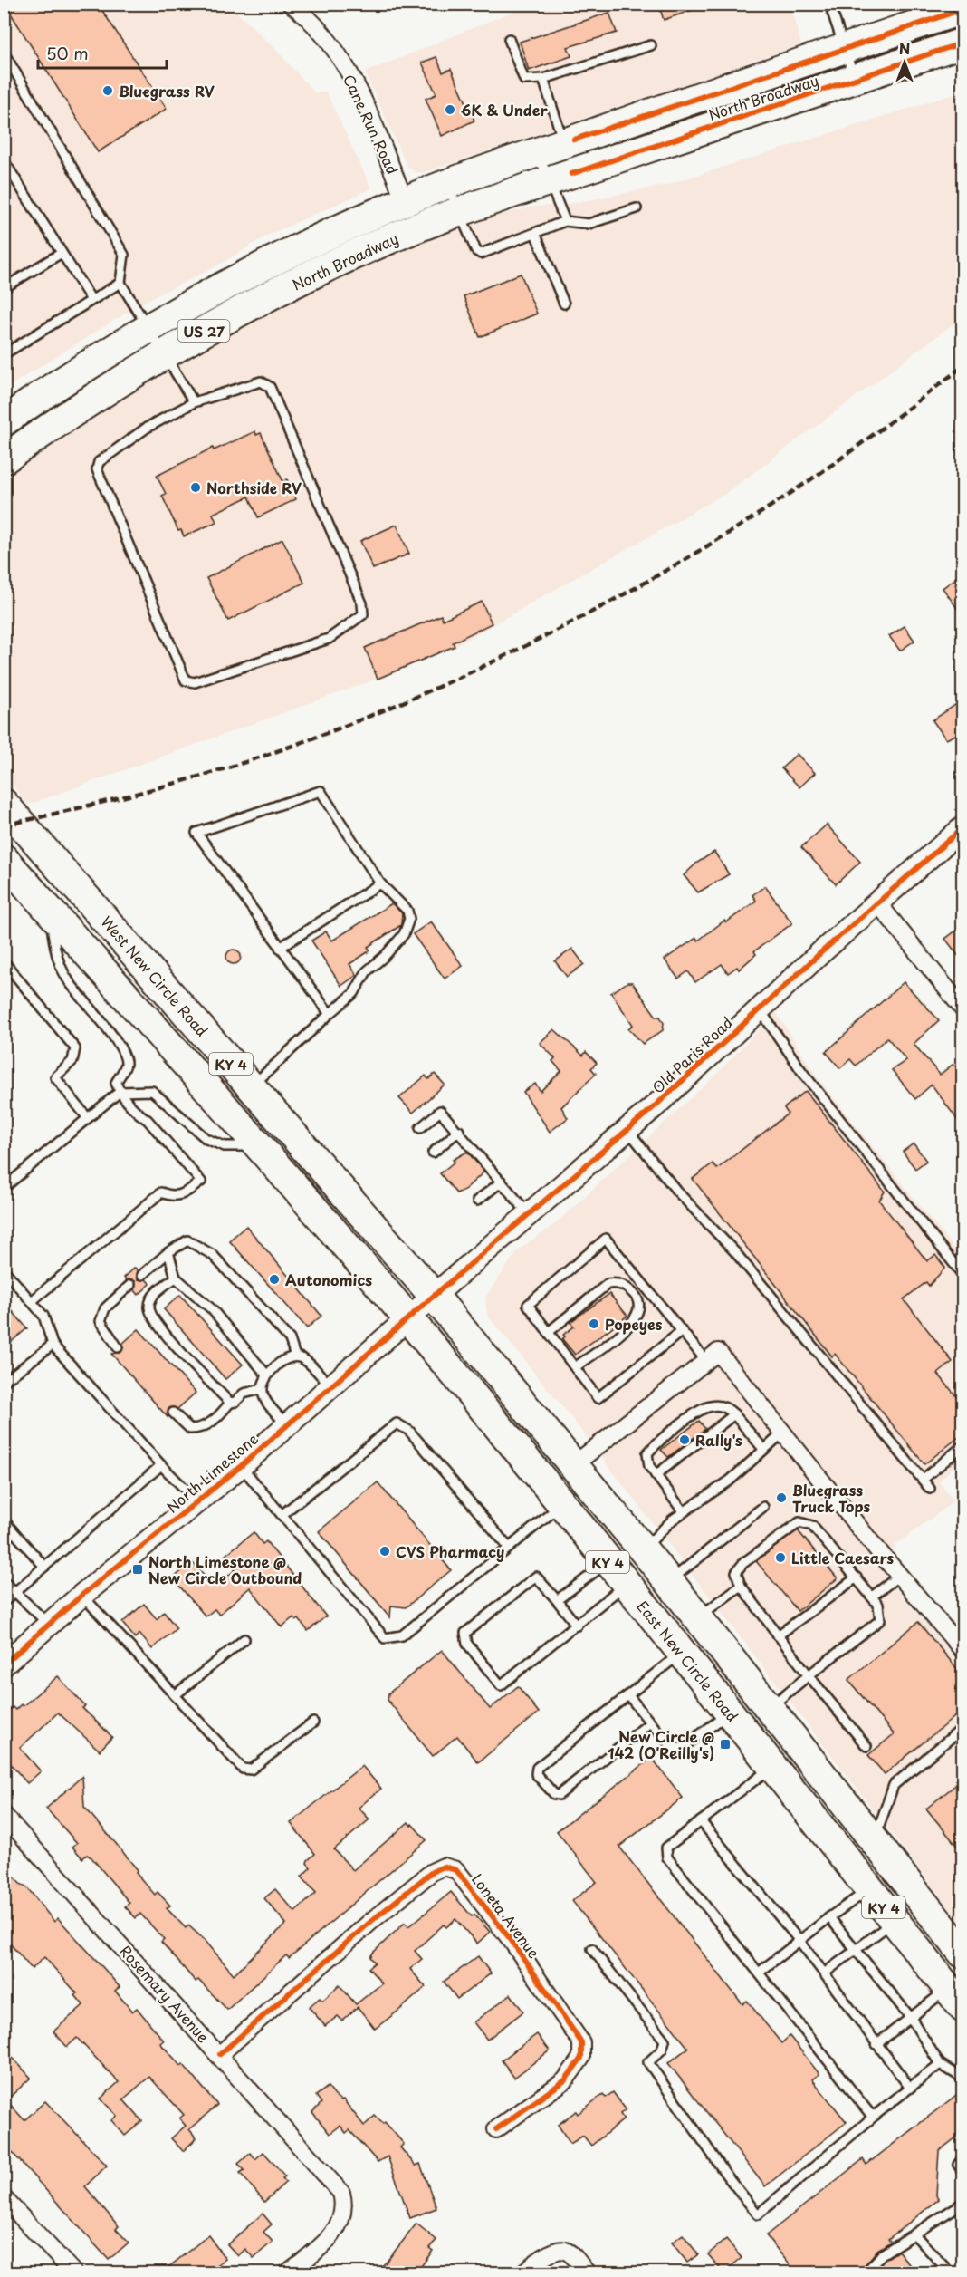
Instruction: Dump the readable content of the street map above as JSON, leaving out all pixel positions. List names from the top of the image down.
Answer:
{
  "streets": {
    "highway": [
      "North Broadway",
      "US 27",
      "West New Circle Road",
      "KY 4",
      "East New Circle Road"
    ],
    "street": [
      "Cane Run Road",
      "Old Paris Road",
      "North Limestone",
      "Loneta Avenue",
      "Rosemary Avenue"
    ]
  },
  "crossings": [
    ["North Broadway", "Cane Run Road"],
    ["West New Circle Road", "Old Paris Road"],
    ["West New Circle Road", "KY 4"],
    ["West New Circle Road", "North Limestone"],
    ["Old Paris Road", "KY 4"],
    ["Old Paris Road", "North Limestone"],
    ["KY 4", "North Limestone"],
    ["KY 4", "East New Circle Road"],
    ["North Limestone", "East New Circle Road"],
    ["Loneta Avenue", "Rosemary Avenue"]
  ],
  "places": {
    "other": [
      "Bluegrass RV",
      "6K & Under",
      "Northside RV",
      "Autonomics",
      "Popeyes",
      "Rally's",
      "Bluegrass Truck Tops",
      "CVS Pharmacy",
      "Little Caesars"
    ],
    "transit": ["North Limestone @ New Circle Outbound", "New Circle @ 142 (O'Reilly's)"]
  },
  "scale_bar": "50 m",
  "north": "top"
}
